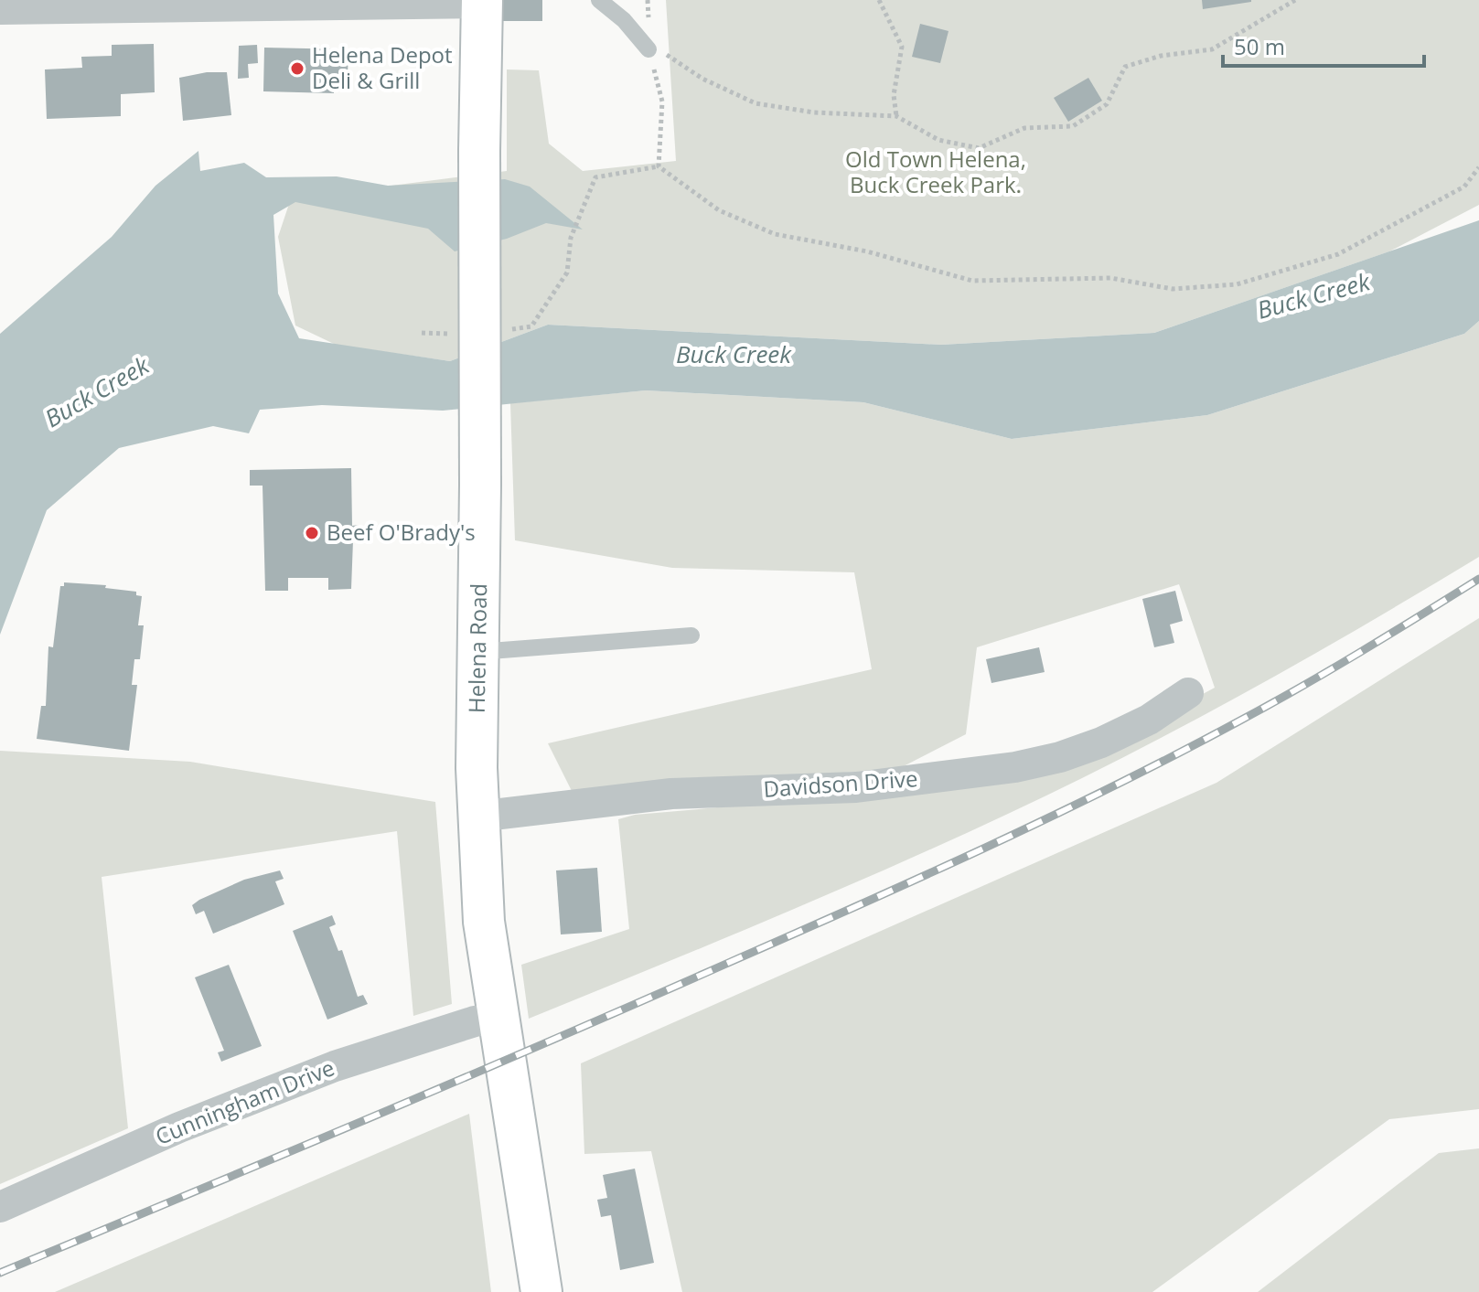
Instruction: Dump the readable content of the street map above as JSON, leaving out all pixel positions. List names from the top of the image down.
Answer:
{
  "streets": {
    "main road": ["Helena Road"],
    "street": ["Davidson Drive", "Cunningham Drive"]
  },
  "crossings": [
    ["Helena Road", "Davidson Drive"],
    ["Helena Road", "Cunningham Drive"]
  ],
  "water": ["Buck Creek"],
  "parks": ["Old Town Helena, Buck Creek Park."],
  "places": ["Helena Depot Deli & Grill", "Beef O'Brady's"],
  "scale_bar": "50 m"
}
